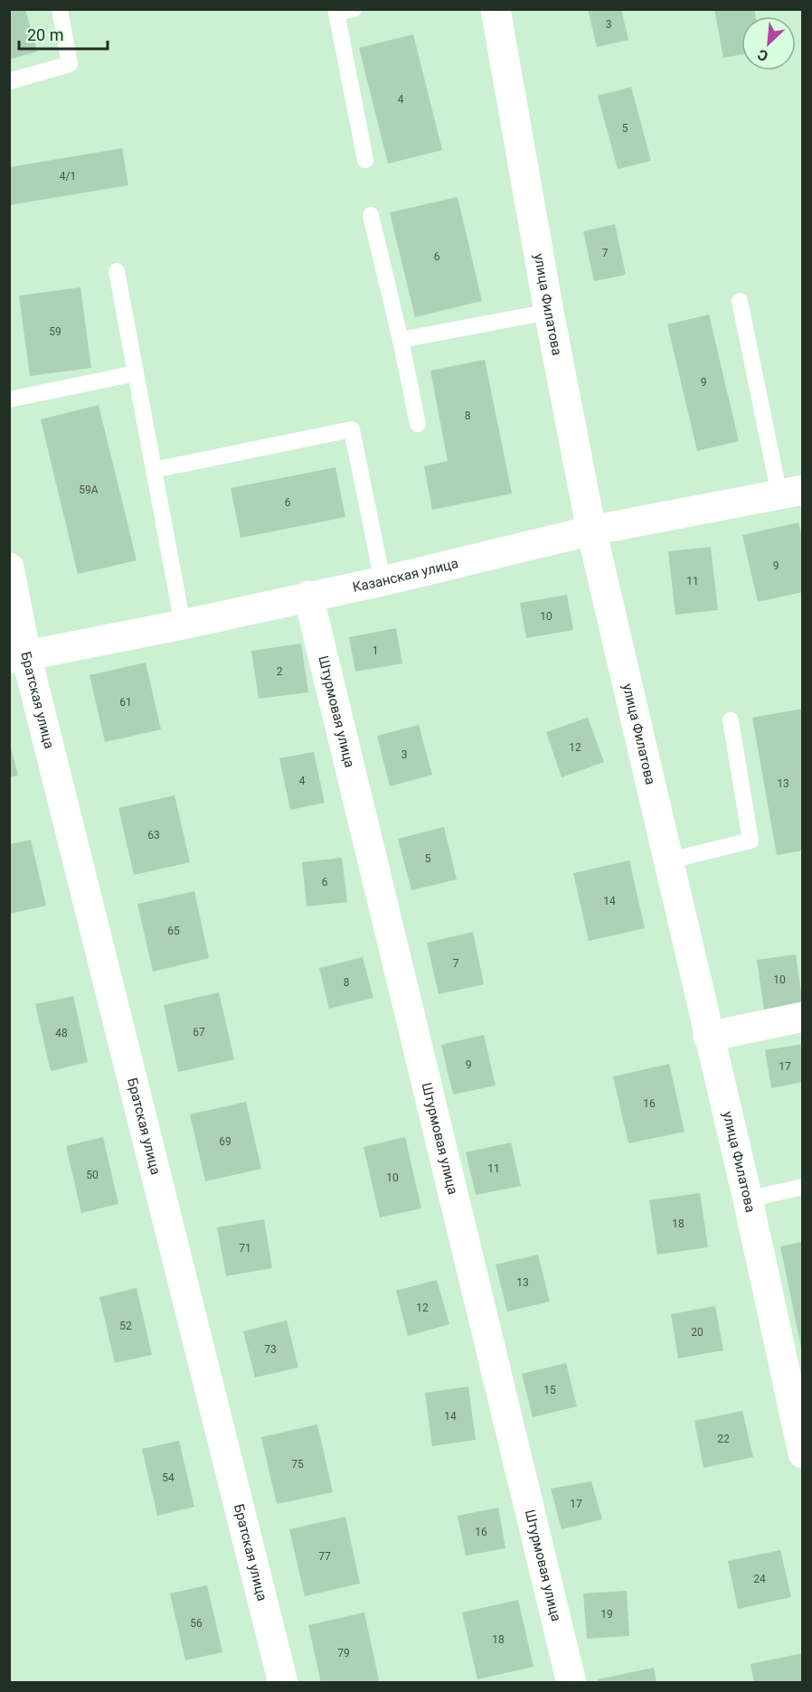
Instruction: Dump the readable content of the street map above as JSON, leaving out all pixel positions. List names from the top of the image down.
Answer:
{
  "streets": {
    "street": [
      "улица Филатова",
      "Казанская улица",
      "Братская улица",
      "Штурмовая улица"
    ]
  },
  "crossings": [
    ["улица Филатова", "Казанская улица"],
    ["Казанская улица", "Братская улица"],
    ["Казанская улица", "Штурмовая улица"]
  ],
  "house_numbers": [
    "3",
    "4",
    "5",
    "4/1",
    "7",
    "6",
    "59",
    "9",
    "8",
    "59А",
    "6",
    "9",
    "11",
    "10",
    "1",
    "2",
    "61",
    "12",
    "3",
    "4",
    "13",
    "63",
    "5",
    "6",
    "14",
    "65",
    "7",
    "10",
    "8",
    "67",
    "48",
    "9",
    "17",
    "16",
    "69",
    "11",
    "50",
    "10",
    "18",
    "71",
    "13",
    "12",
    "52",
    "20",
    "73",
    "15",
    "14",
    "22",
    "75",
    "54",
    "17",
    "16",
    "77",
    "24",
    "19",
    "56",
    "18",
    "79"
  ],
  "scale_bar": "20 m",
  "north": "bottom left"
}
